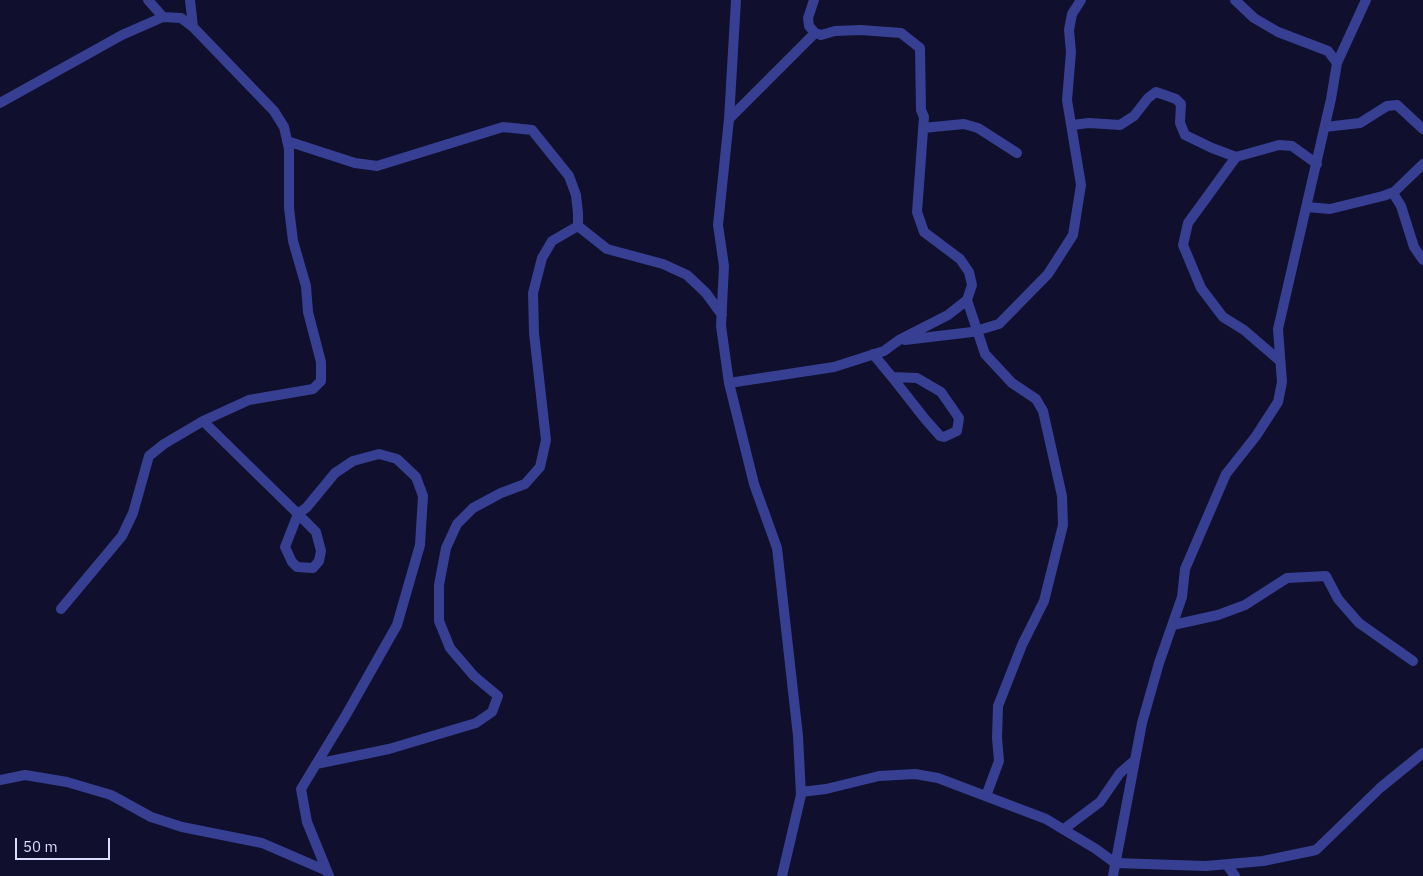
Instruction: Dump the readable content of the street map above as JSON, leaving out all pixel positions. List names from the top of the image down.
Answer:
{
  "scale_bar": "50 m"
}
